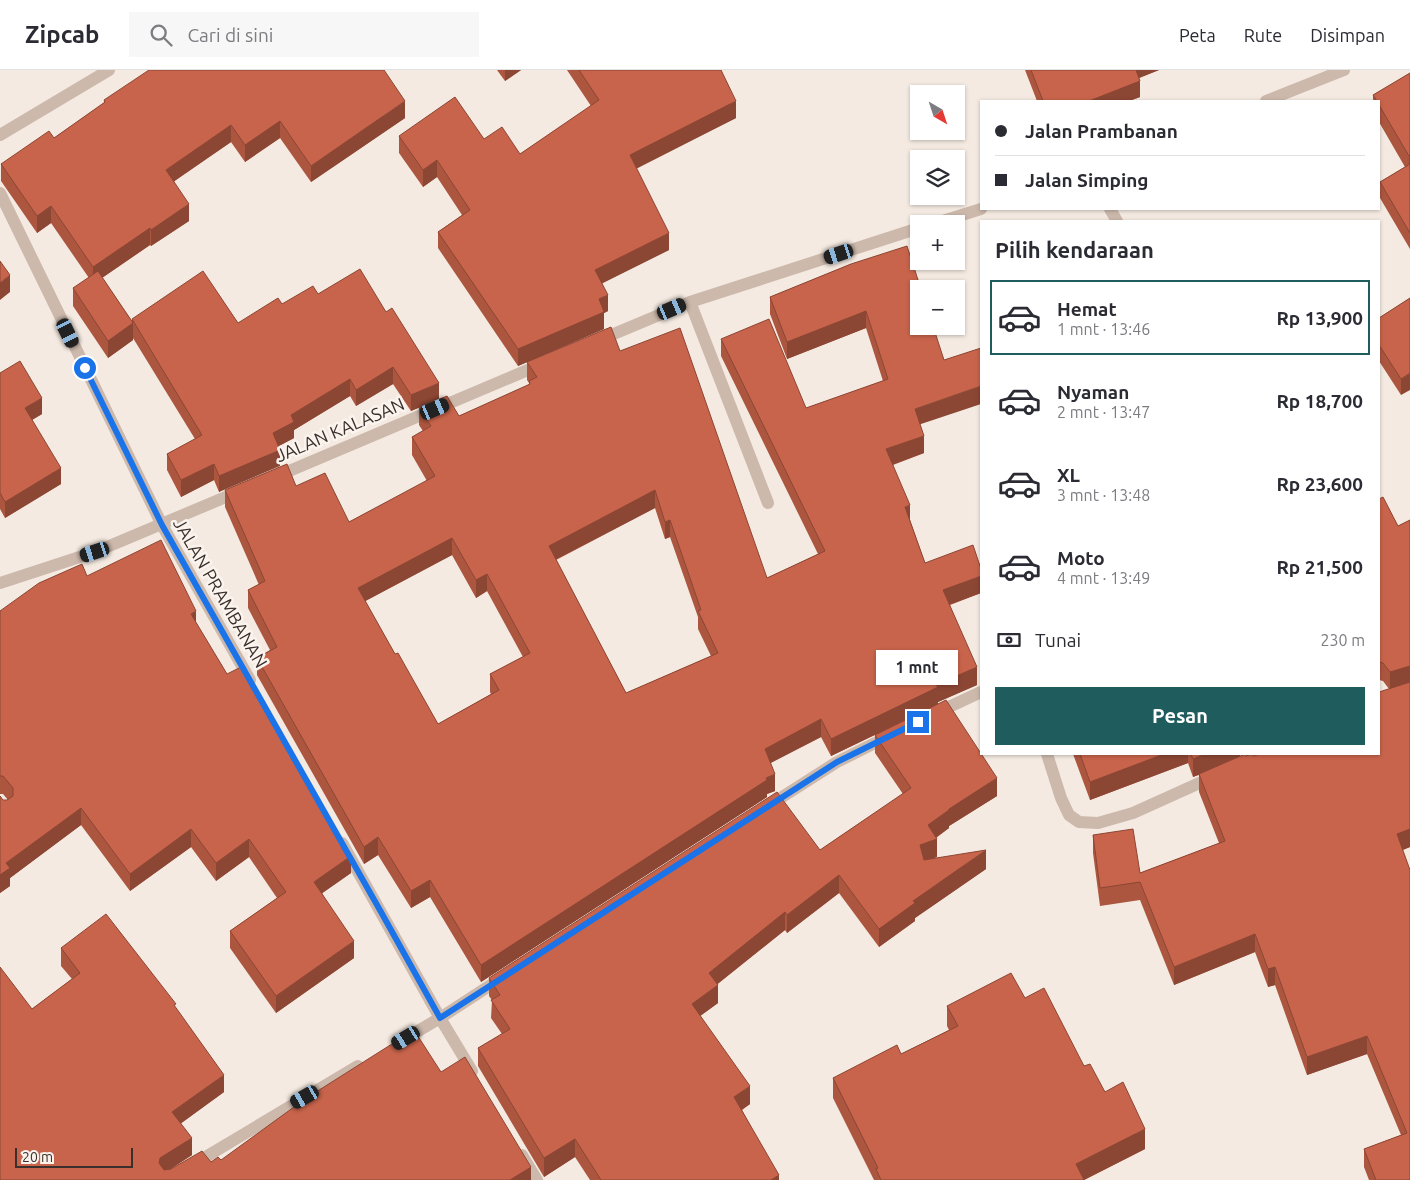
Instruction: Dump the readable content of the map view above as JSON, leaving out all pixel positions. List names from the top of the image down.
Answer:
{
  "streets": {
    "street": ["JALAN KALASAN", "JALAN PRAMBANAN"]
  },
  "crossings": [
    ["JALAN KALASAN", "JALAN PRAMBANAN"]
  ],
  "scale_bar": "20 m",
  "north": "bottom right",
  "page": {
    "header": "Zipcab",
    "search": "Cari di sini",
    "nav": ["Peta", "Rute", "Disimpan"],
    "map_buttons": ["+", "−"],
    "banner": ["Jalan Prambanan", "Jalan Simping"],
    "heading": "Pilih kendaraan",
    "list": [
      {
        "name": "Hemat",
        "note": "1 mnt · 13:46",
        "value": "Rp 13,900"
      },
      {
        "name": "Nyaman",
        "note": "2 mnt · 13:47",
        "value": "Rp 18,700"
      },
      {
        "name": "XL",
        "note": "3 mnt · 13:48",
        "value": "Rp 23,600"
      },
      {
        "name": "Moto",
        "note": "4 mnt · 13:49",
        "value": "Rp 21,500"
      }
    ],
    "pay": ["Tunai", "230 m"],
    "bubble": "1 mnt",
    "buttons": "Pesan",
    "scale": "20 m"
  }
}
